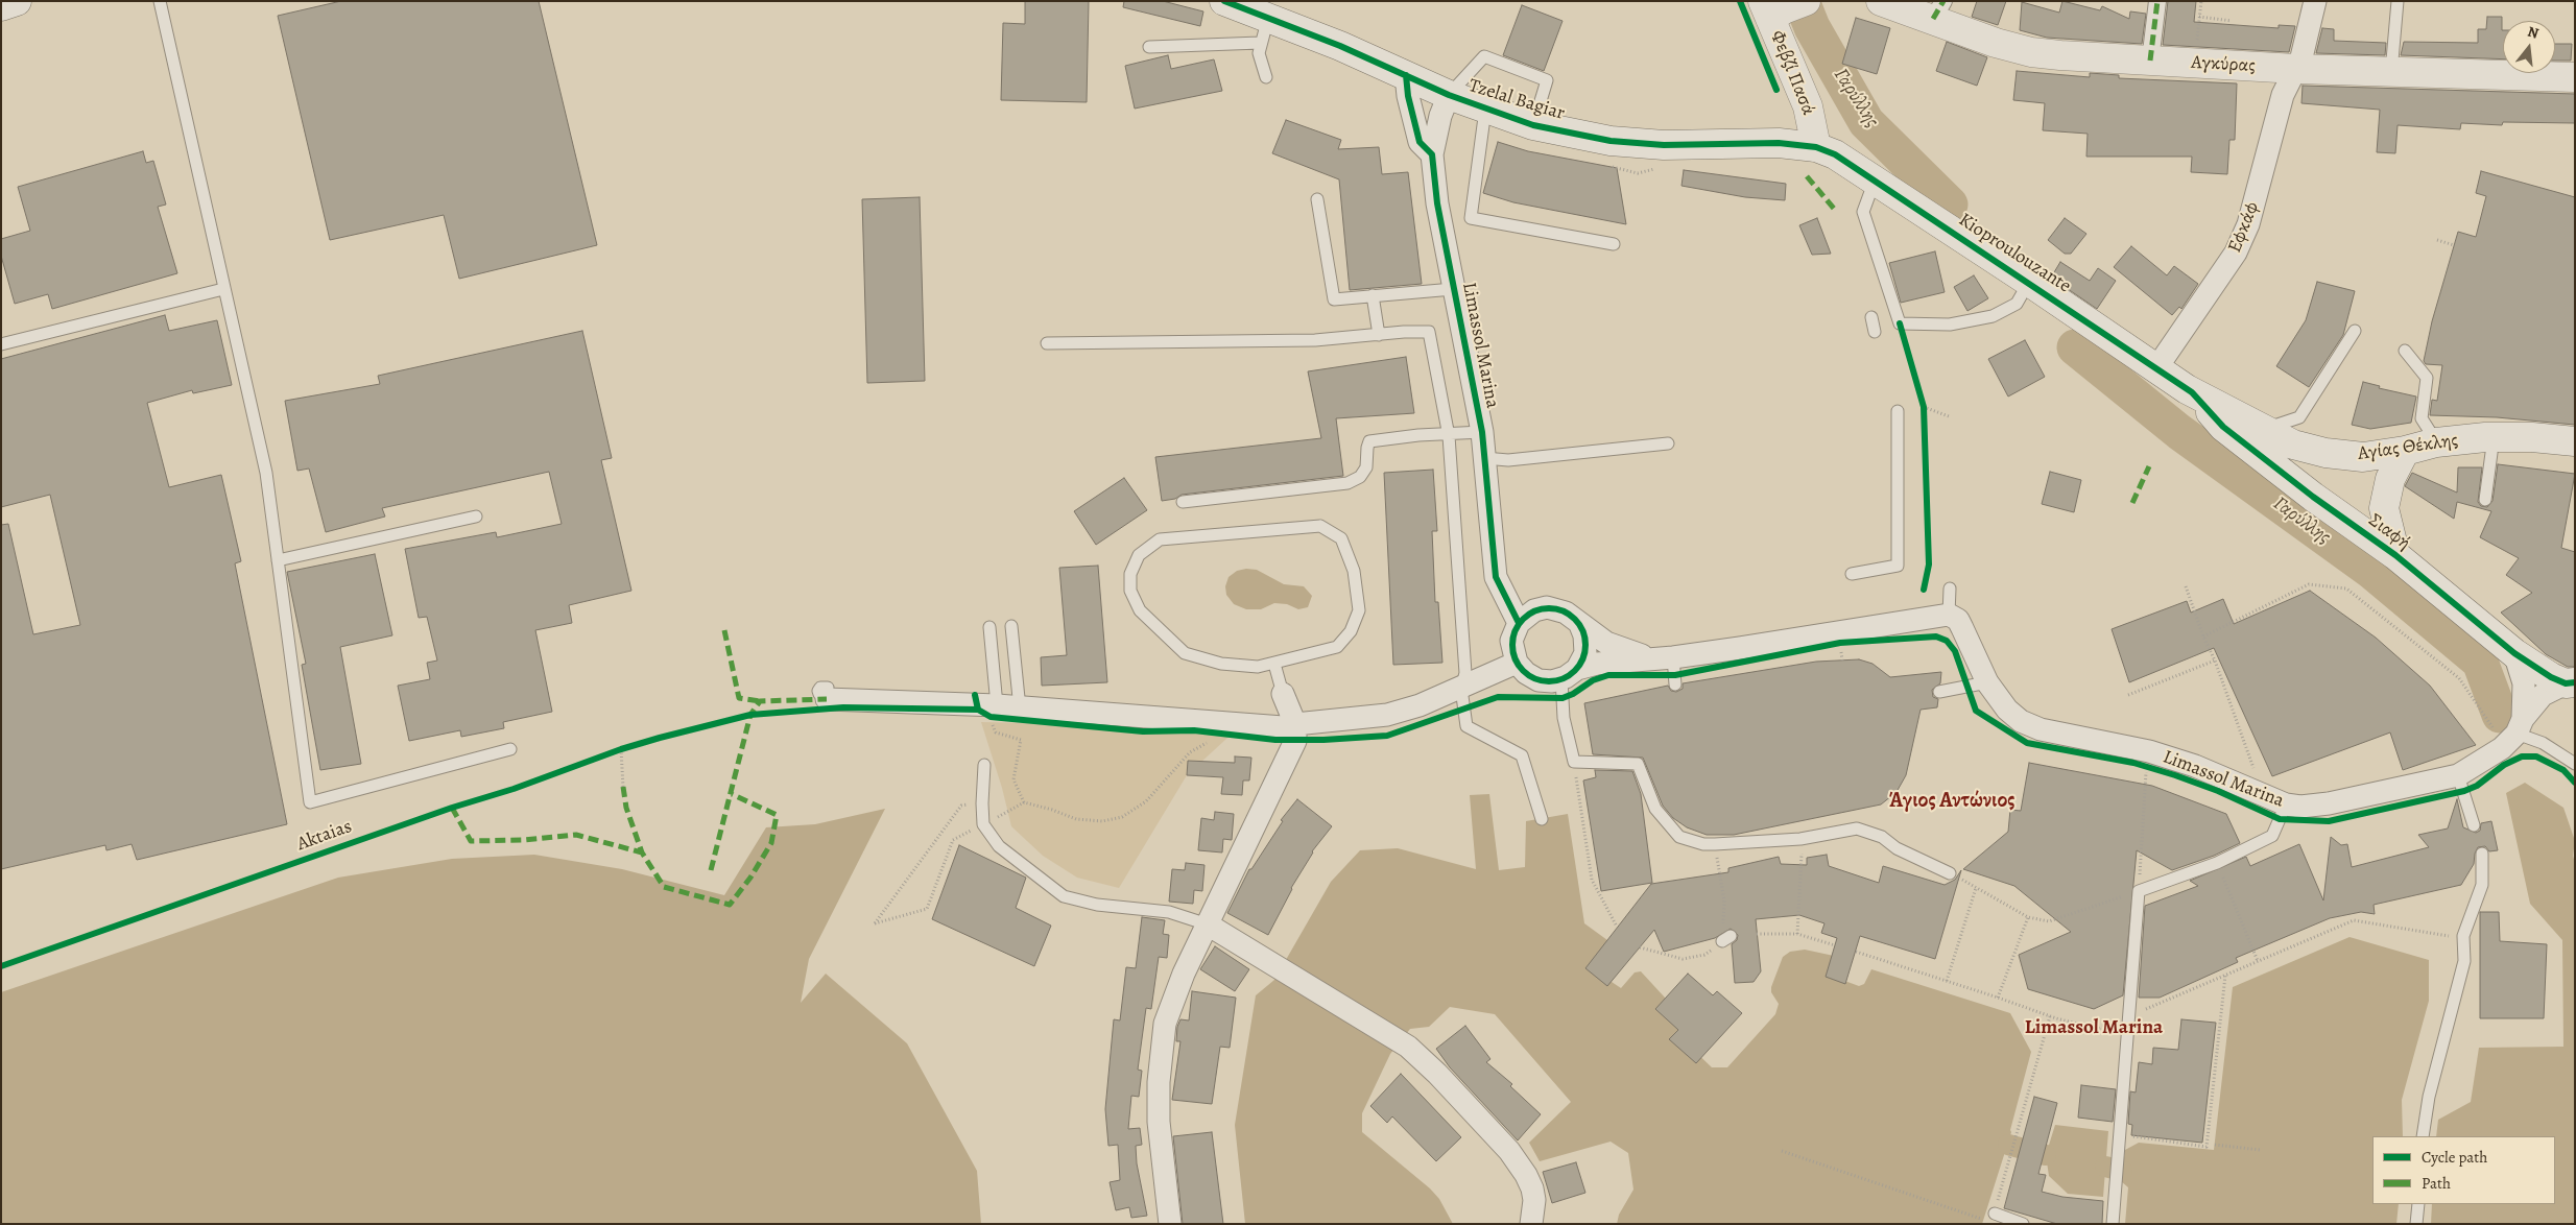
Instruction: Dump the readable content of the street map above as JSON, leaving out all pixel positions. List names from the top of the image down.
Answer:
{
  "streets": {
    "main road": [
      "Αγκύρας",
      "Φεβζί Πασά",
      "Tzelal Bagiar",
      "Kioproulouzante",
      "Αγίας Θέκλης",
      "Σιαφή"
    ],
    "street": ["Εφκάφ", "Limassol Marina"],
    "cycle path": ["Aktaias"]
  },
  "crossings": [
    ["Αγκύρας", "Εφκάφ"],
    ["Φεβζί Πασά", "Tzelal Bagiar"],
    ["Φεβζί Πασά", "Kioproulouzante"],
    ["Tzelal Bagiar", "Kioproulouzante"],
    ["Tzelal Bagiar", "Limassol Marina"],
    ["Εφκάφ", "Kioproulouzante"],
    ["Kioproulouzante", "Αγίας Θέκλης"],
    ["Kioproulouzante", "Σιαφή"],
    ["Limassol Marina", "Σιαφή"],
    ["Αγίας Θέκλης", "Σιαφή"]
  ],
  "districts": ["Άγιος Αντώνιος", "Limassol Marina"],
  "water": ["Γαρύλλης"],
  "legend": ["Cycle path", "Path"],
  "north": "top"
}
